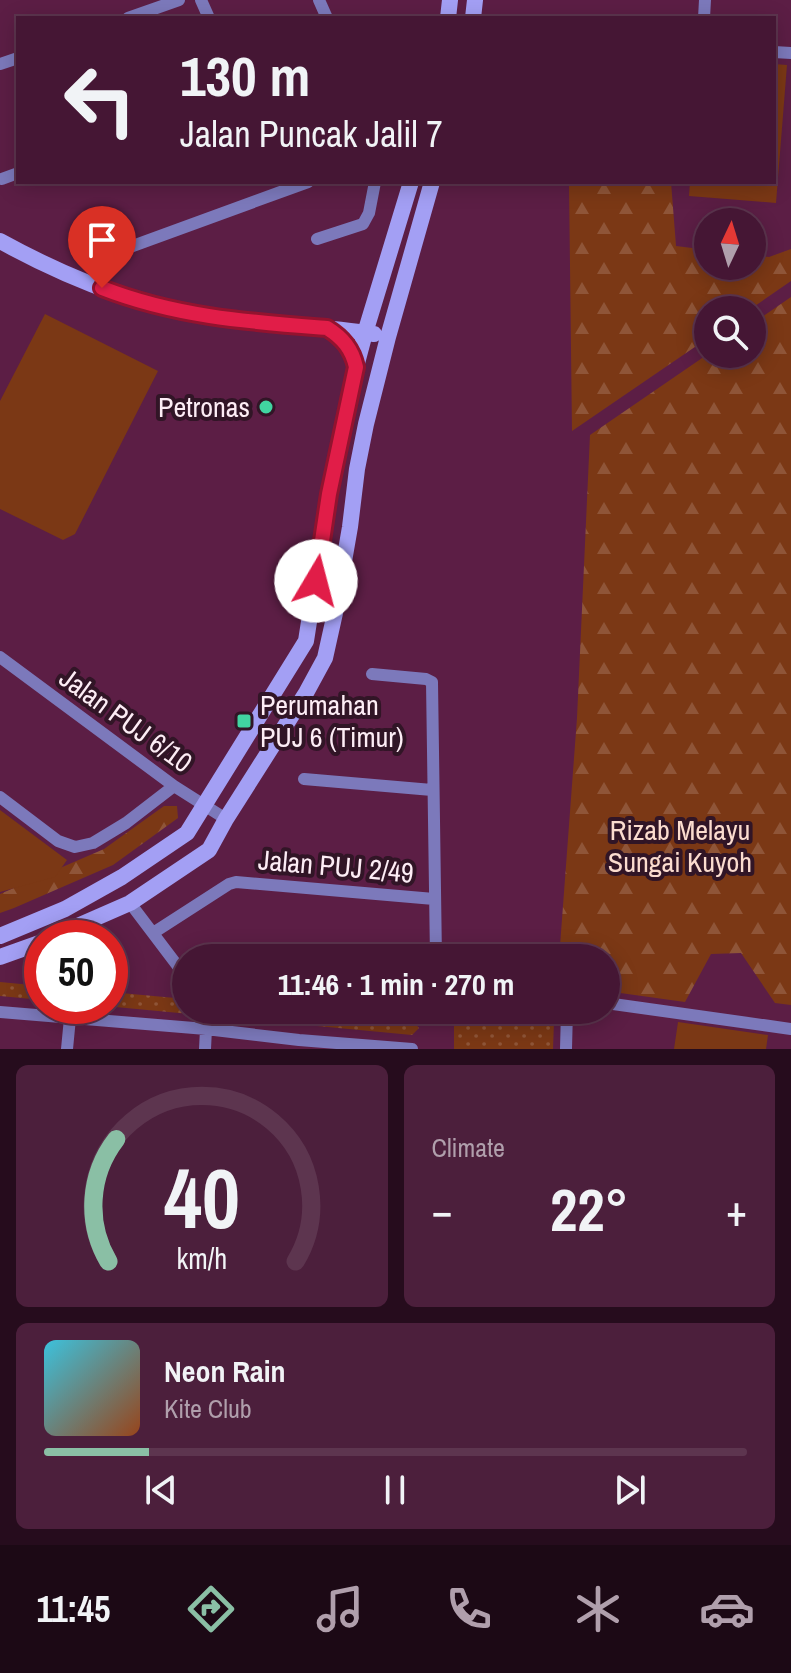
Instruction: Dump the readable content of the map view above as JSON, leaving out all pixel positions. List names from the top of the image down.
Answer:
{
  "streets": {
    "street": ["Jalan PUJ 6/10", "Jalan PUJ 2/49"]
  },
  "parks": ["Rizab Melayu Sungai Kuyoh"],
  "places": {
    "other": ["Petronas"],
    "transit": ["Perumahan PUJ 6 (Timur)"]
  },
  "north": "top",
  "page": {
    "turn": ["130 m", "Jalan Puncak Jalil 7"],
    "limit": "50",
    "trip": "11:46 · 1 min · 270 m",
    "tile": "Climate",
    "heat": ["−", "22°", "+"],
    "song": ["Neon Rain", "Kite Club"],
    "tabs": "11:45",
    "gauge": ["40", "km/h"]
  }
}
